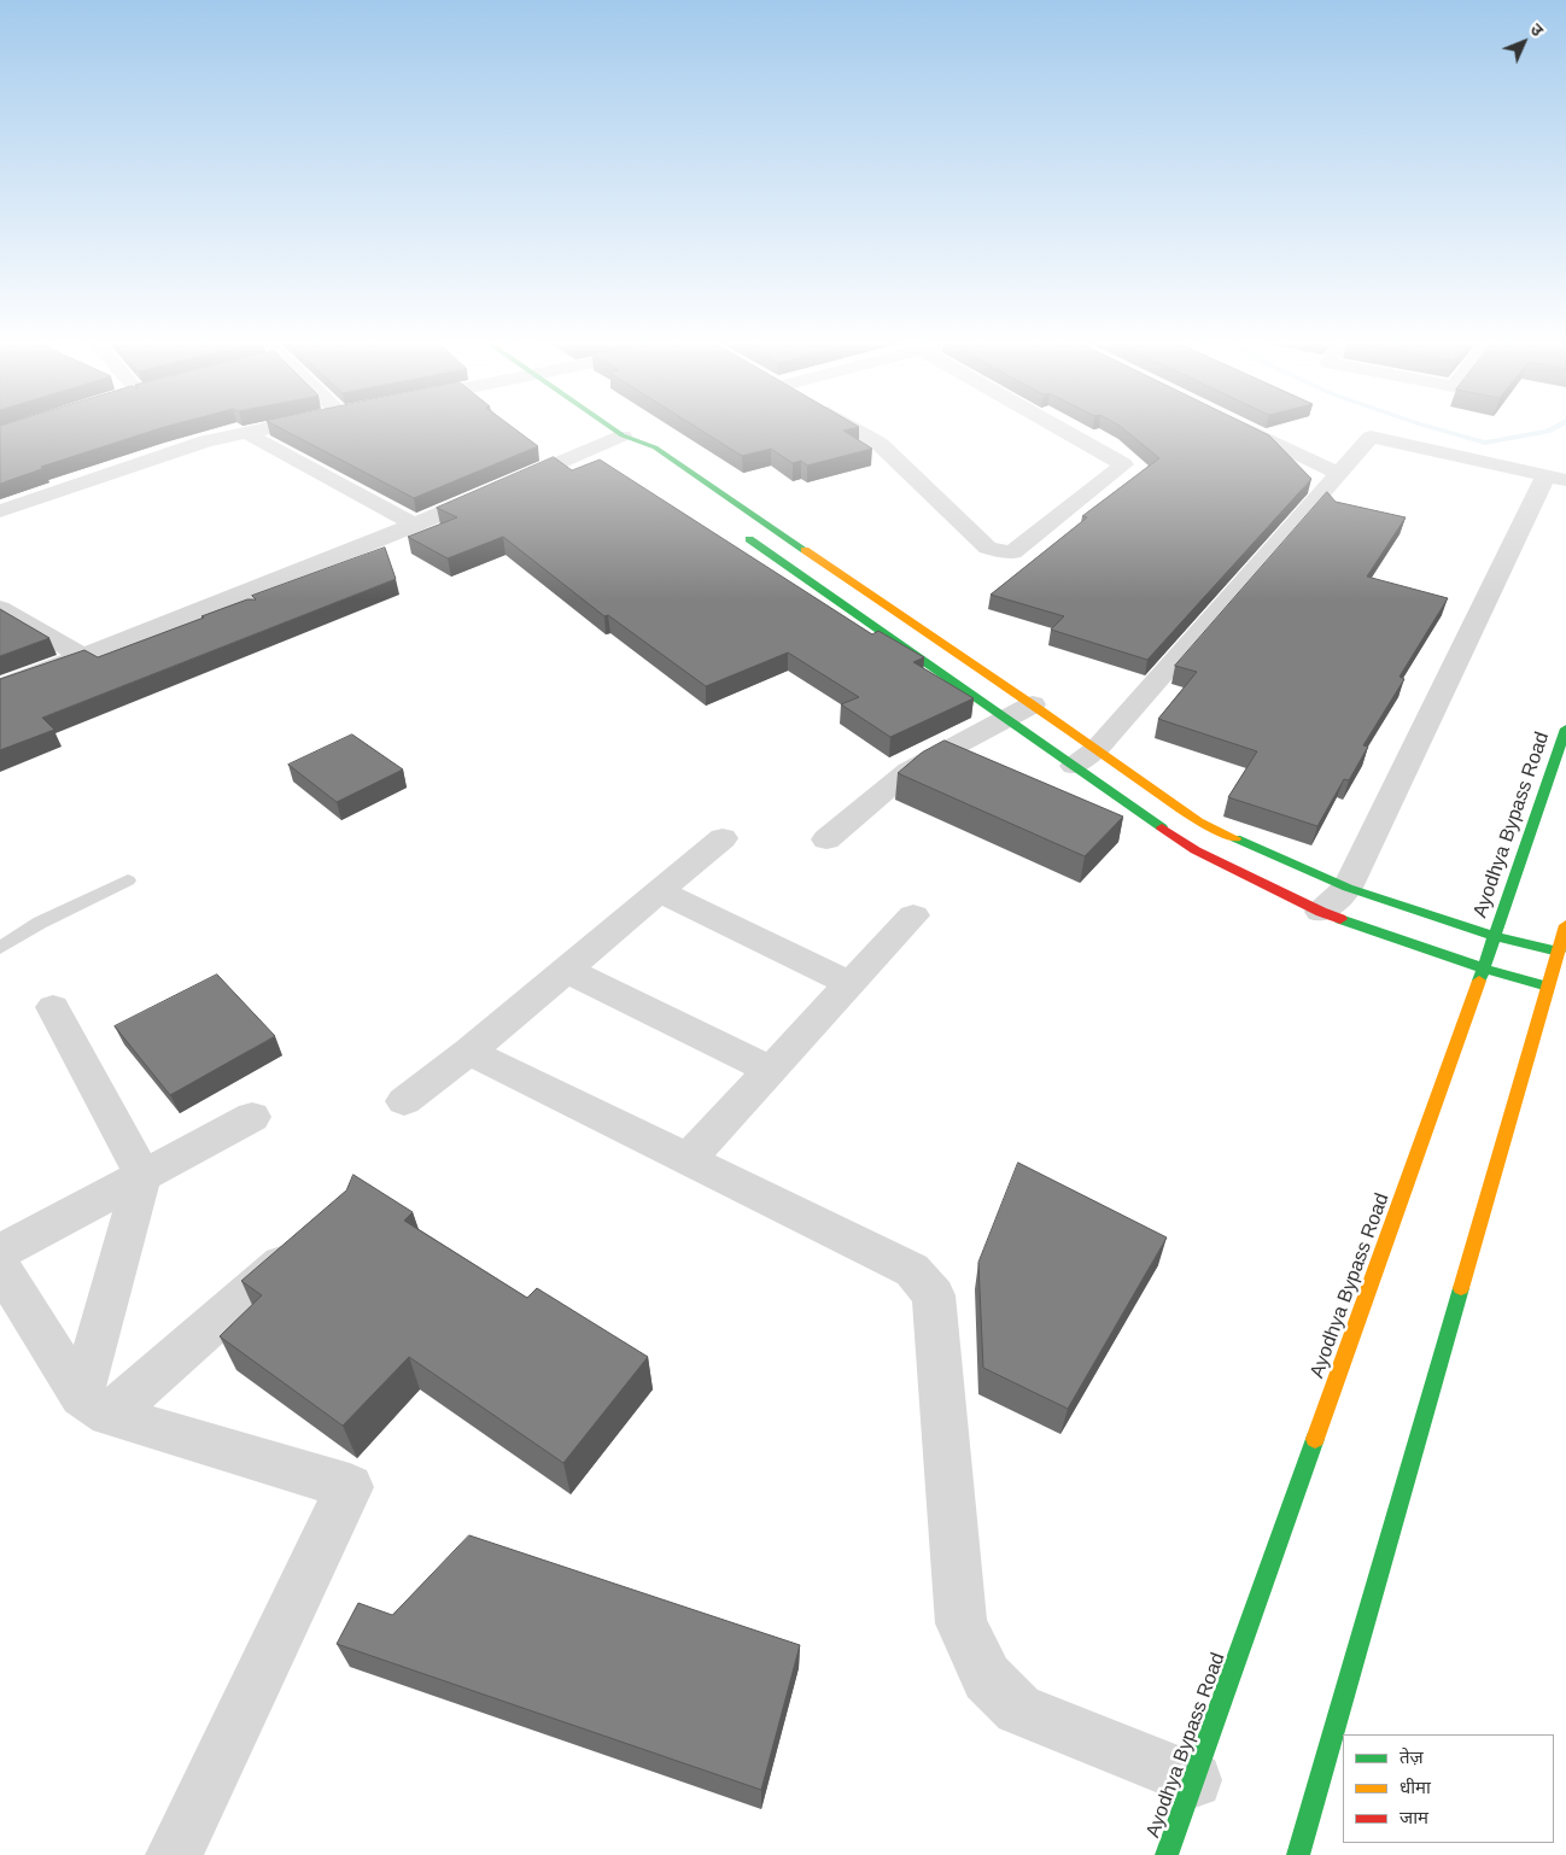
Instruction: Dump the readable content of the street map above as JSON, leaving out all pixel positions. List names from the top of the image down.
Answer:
{
  "streets": {
    "street": ["Ayodhya Bypass Road"]
  },
  "legend": ["तेज़", "धीमा", "जाम"],
  "north": "top right"
}
